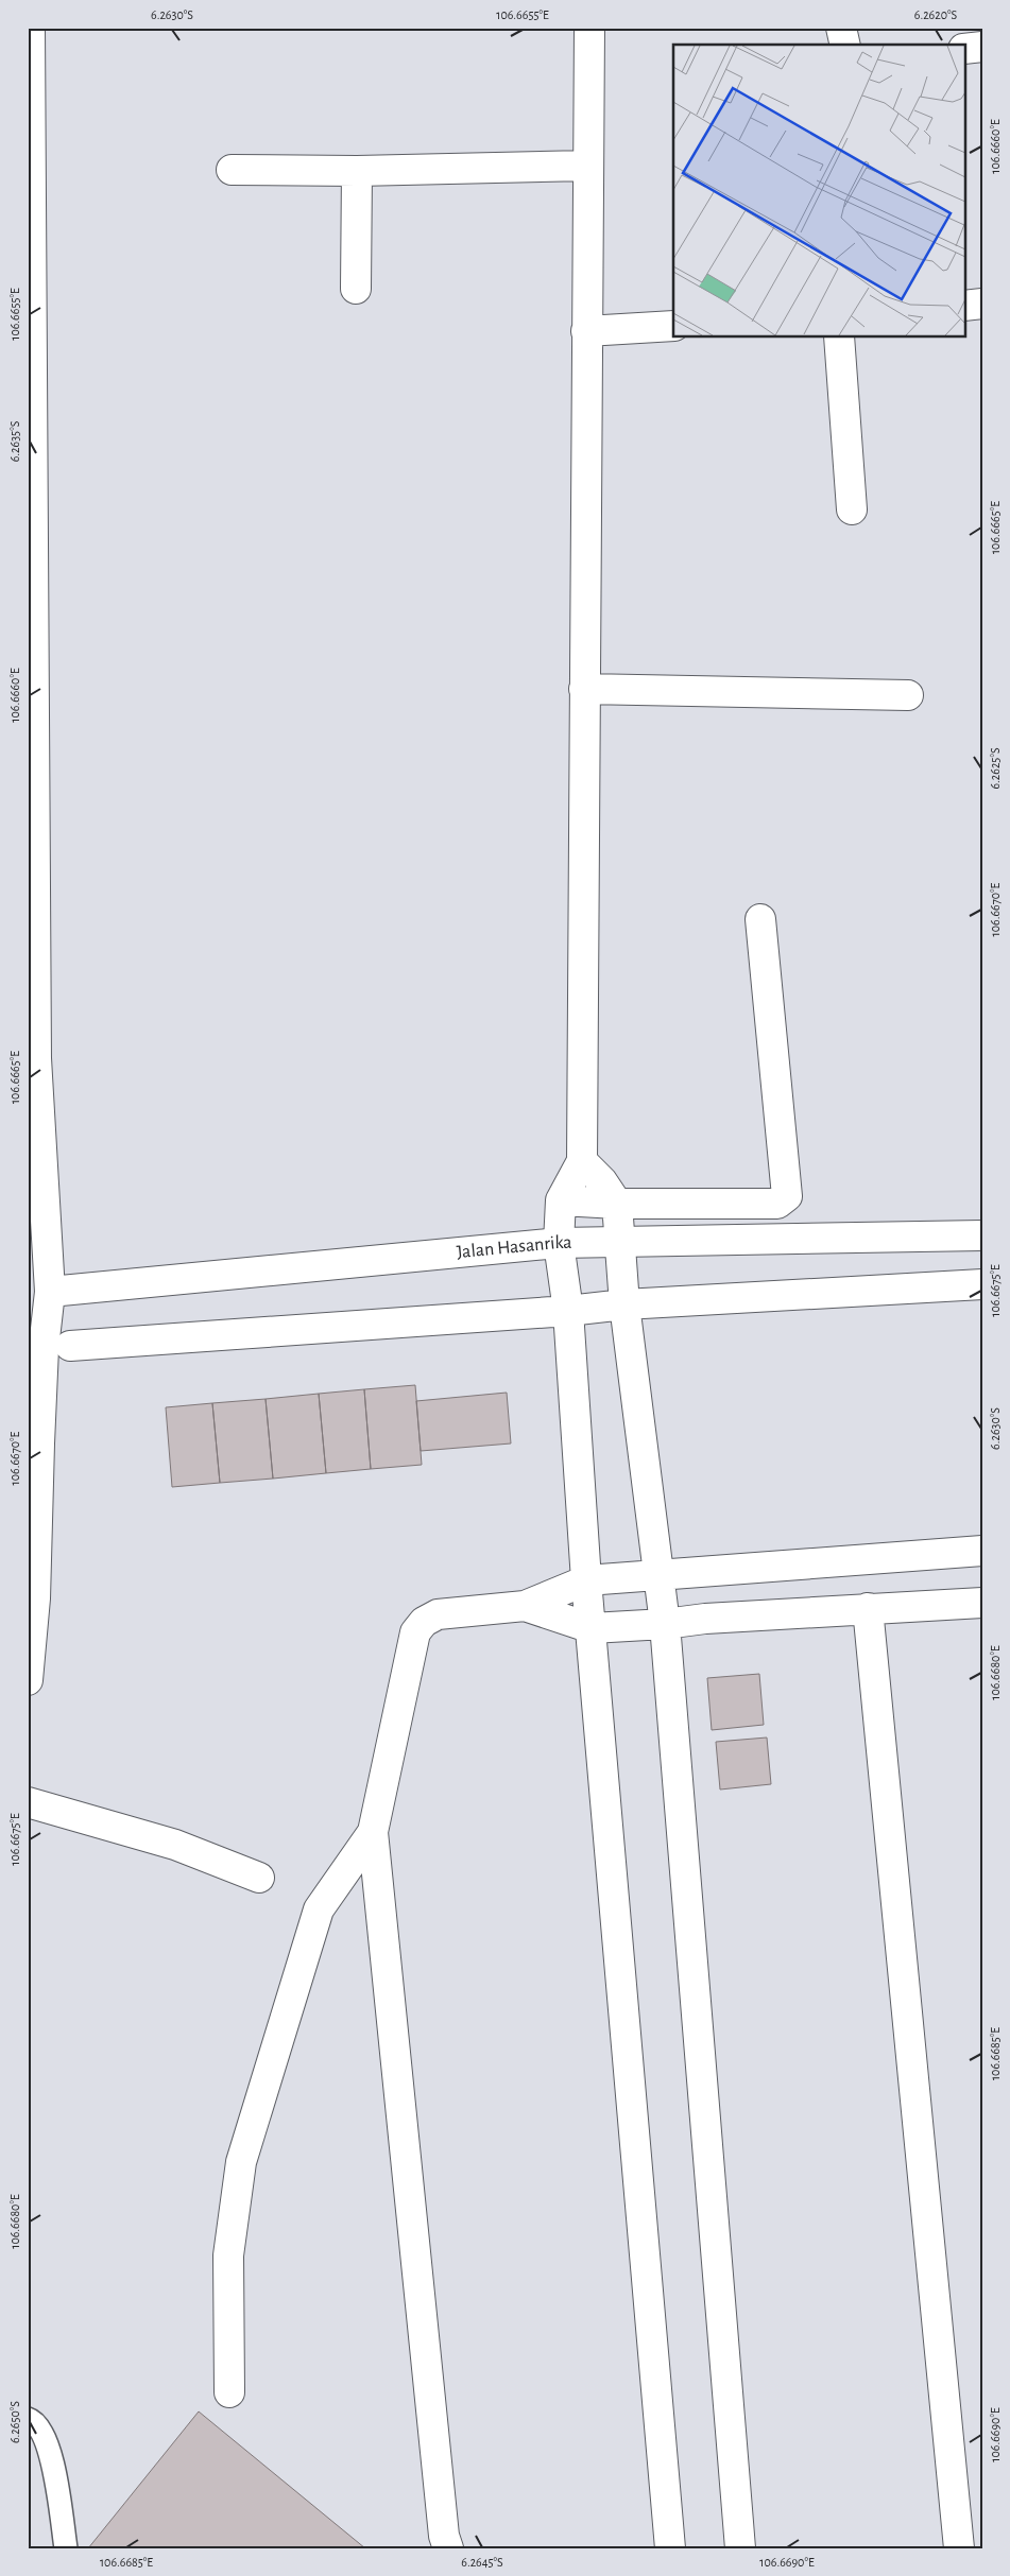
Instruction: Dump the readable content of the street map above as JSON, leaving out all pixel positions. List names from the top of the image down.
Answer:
{
  "streets": {
    "street": ["Jalan Hasanrika"]
  },
  "coordinates": [
    "6.2630°S",
    "106.6655°E",
    "6.2620°S",
    "106.6660°E",
    "6.2635°S",
    "106.6665°E",
    "6.2625°S",
    "106.6670°E",
    "106.6675°E",
    "106.6680°E",
    "106.6685°E",
    "6.2650°S",
    "106.6690°E",
    "6.2645°S"
  ]
}
